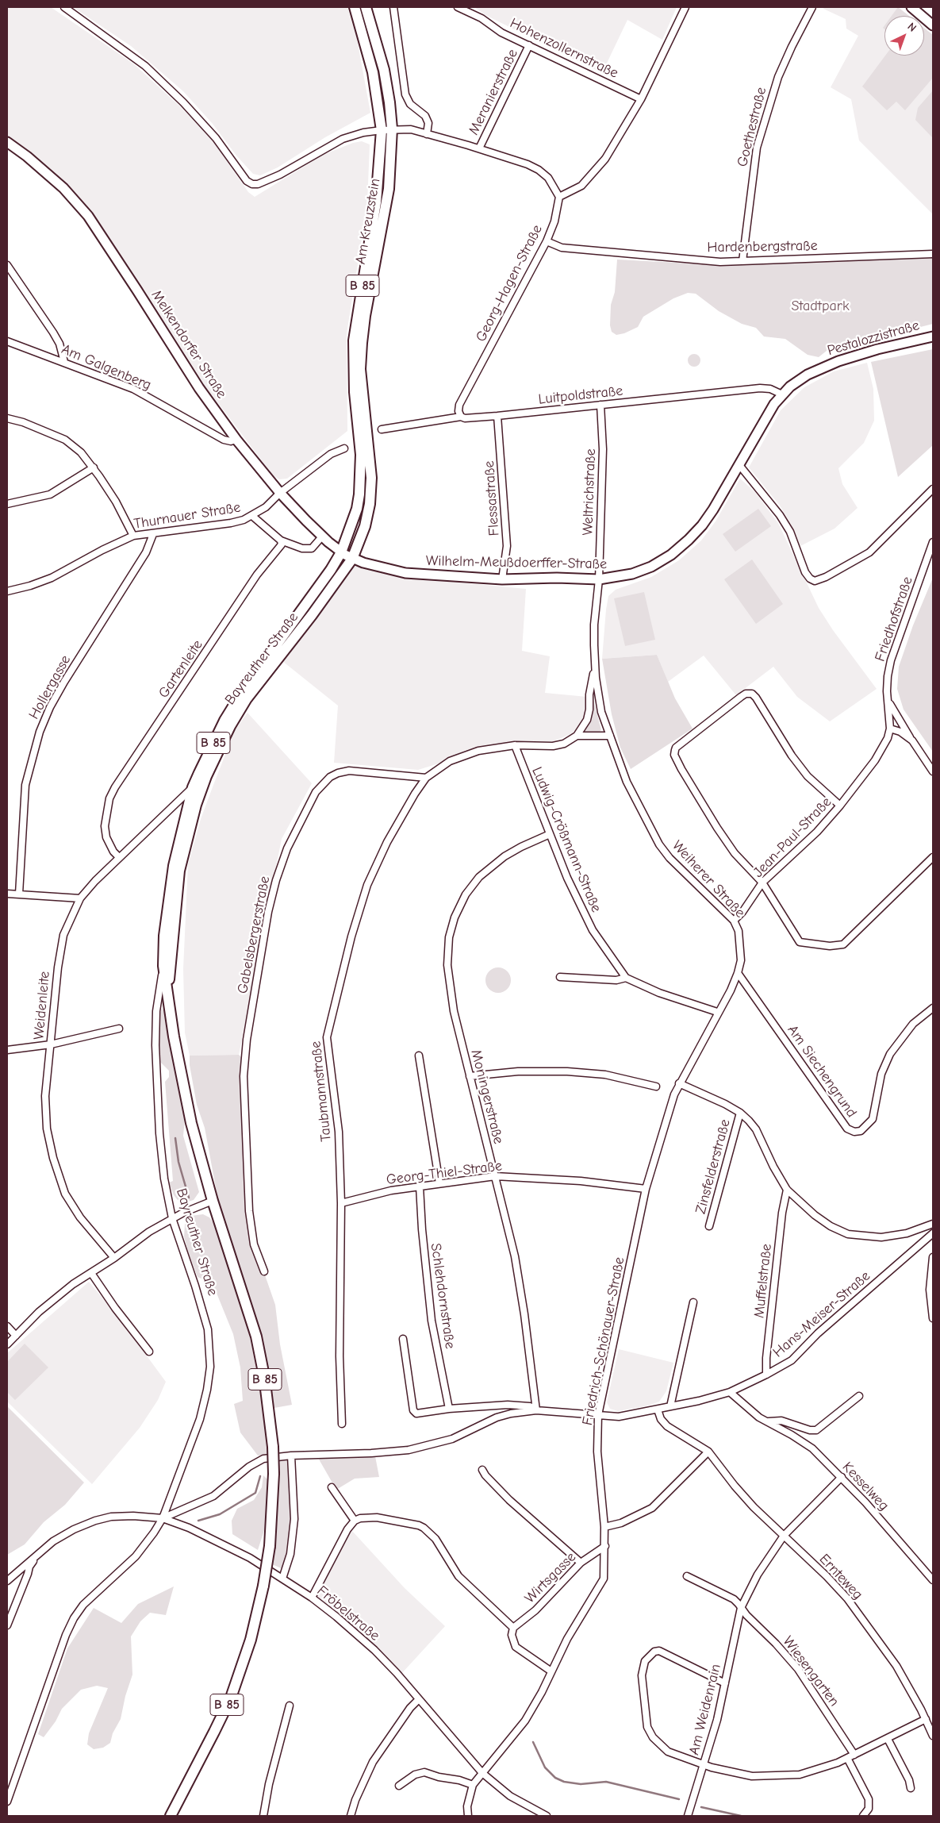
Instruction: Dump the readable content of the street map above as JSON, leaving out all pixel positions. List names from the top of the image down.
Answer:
{
  "streets": {
    "main road": ["Am Kreuzstein", "B 85", "Bayreuther Straße"],
    "street": [
      "Hohenzollernstraße",
      "Meranierstraße",
      "Goethestraße",
      "Hardenbergstraße",
      "Georg-Hagen-Straße",
      "Pestalozzistraße",
      "Melkendorfer Straße",
      "Am Galgenberg",
      "Luitpoldstraße",
      "Weltrichstraße",
      "Flessastraße",
      "Thurnauer Straße",
      "Wilhelm-Meußdoerffer-Straße",
      "Friedhofstraße",
      "Gartenleite",
      "Hollergasse",
      "Jean-Paul-Straße",
      "Ludwig-Crößmann-Straße",
      "Weiherer Straße",
      "Gabelsbergerstraße",
      "Weidenleite",
      "Am Siechengrund",
      "Taubmannstraße",
      "Moningerstraße",
      "Zinsfelderstraße",
      "Georg-Thiel-Straße",
      "Muffelstraße",
      "Schlehdornstraße",
      "Hans-Meiser-Straße",
      "Friedrich-Schönauer-Straße",
      "Kesselweg",
      "Ernteweg",
      "Wirtsgasse",
      "Fröbelstraße",
      "Wiesengarten",
      "Am Weidenrain"
    ]
  },
  "crossings": [
    ["Hohenzollernstraße", "Meranierstraße"],
    ["Goethestraße", "Hardenbergstraße"],
    ["Am Kreuzstein", "Melkendorfer Straße"],
    ["Am Kreuzstein", "Wilhelm-Meußdoerffer-Straße"],
    ["Am Kreuzstein", "Bayreuther Straße"],
    ["Hardenbergstraße", "Georg-Hagen-Straße"],
    ["Georg-Hagen-Straße", "Luitpoldstraße"],
    ["Pestalozzistraße", "Luitpoldstraße"],
    ["Pestalozzistraße", "Wilhelm-Meußdoerffer-Straße"],
    ["Melkendorfer Straße", "Am Galgenberg"],
    ["Melkendorfer Straße", "Thurnauer Straße"],
    ["Melkendorfer Straße", "Wilhelm-Meußdoerffer-Straße"],
    ["Melkendorfer Straße", "Bayreuther Straße"],
    ["Luitpoldstraße", "Weltrichstraße"],
    ["Luitpoldstraße", "Flessastraße"],
    ["Luitpoldstraße", "Wilhelm-Meußdoerffer-Straße"],
    ["Weltrichstraße", "Wilhelm-Meußdoerffer-Straße"],
    ["Weltrichstraße", "Weiherer Straße"],
    ["Flessastraße", "Wilhelm-Meußdoerffer-Straße"],
    ["Thurnauer Straße", "Hollergasse"],
    ["Wilhelm-Meußdoerffer-Straße", "Bayreuther Straße"],
    ["Wilhelm-Meußdoerffer-Straße", "Weiherer Straße"],
    ["Friedhofstraße", "Jean-Paul-Straße"],
    ["Bayreuther Straße", "Weidenleite"],
    ["Bayreuther Straße", "Fröbelstraße"],
    ["Gartenleite", "Weidenleite"],
    ["Jean-Paul-Straße", "Weiherer Straße"],
    ["Ludwig-Crößmann-Straße", "Moningerstraße"],
    ["Weiherer Straße", "Am Siechengrund"],
    ["Weiherer Straße", "Georg-Thiel-Straße"],
    ["Weiherer Straße", "Friedrich-Schönauer-Straße"],
    ["Gabelsbergerstraße", "Taubmannstraße"],
    ["Taubmannstraße", "Georg-Thiel-Straße"],
    ["Moningerstraße", "Georg-Thiel-Straße"],
    ["Moningerstraße", "Hans-Meiser-Straße"],
    ["Georg-Thiel-Straße", "Schlehdornstraße"],
    ["Georg-Thiel-Straße", "Friedrich-Schönauer-Straße"],
    ["Muffelstraße", "Hans-Meiser-Straße"],
    ["Hans-Meiser-Straße", "Friedrich-Schönauer-Straße"],
    ["Hans-Meiser-Straße", "Kesselweg"],
    ["Hans-Meiser-Straße", "Ernteweg"],
    ["Friedrich-Schönauer-Straße", "Wirtsgasse"],
    ["Friedrich-Schönauer-Straße", "Fröbelstraße"],
    ["Kesselweg", "Am Weidenrain"],
    ["Ernteweg", "Am Weidenrain"],
    ["Wiesengarten", "Am Weidenrain"]
  ],
  "parks": ["Stadtpark"],
  "north": "top right"
}
